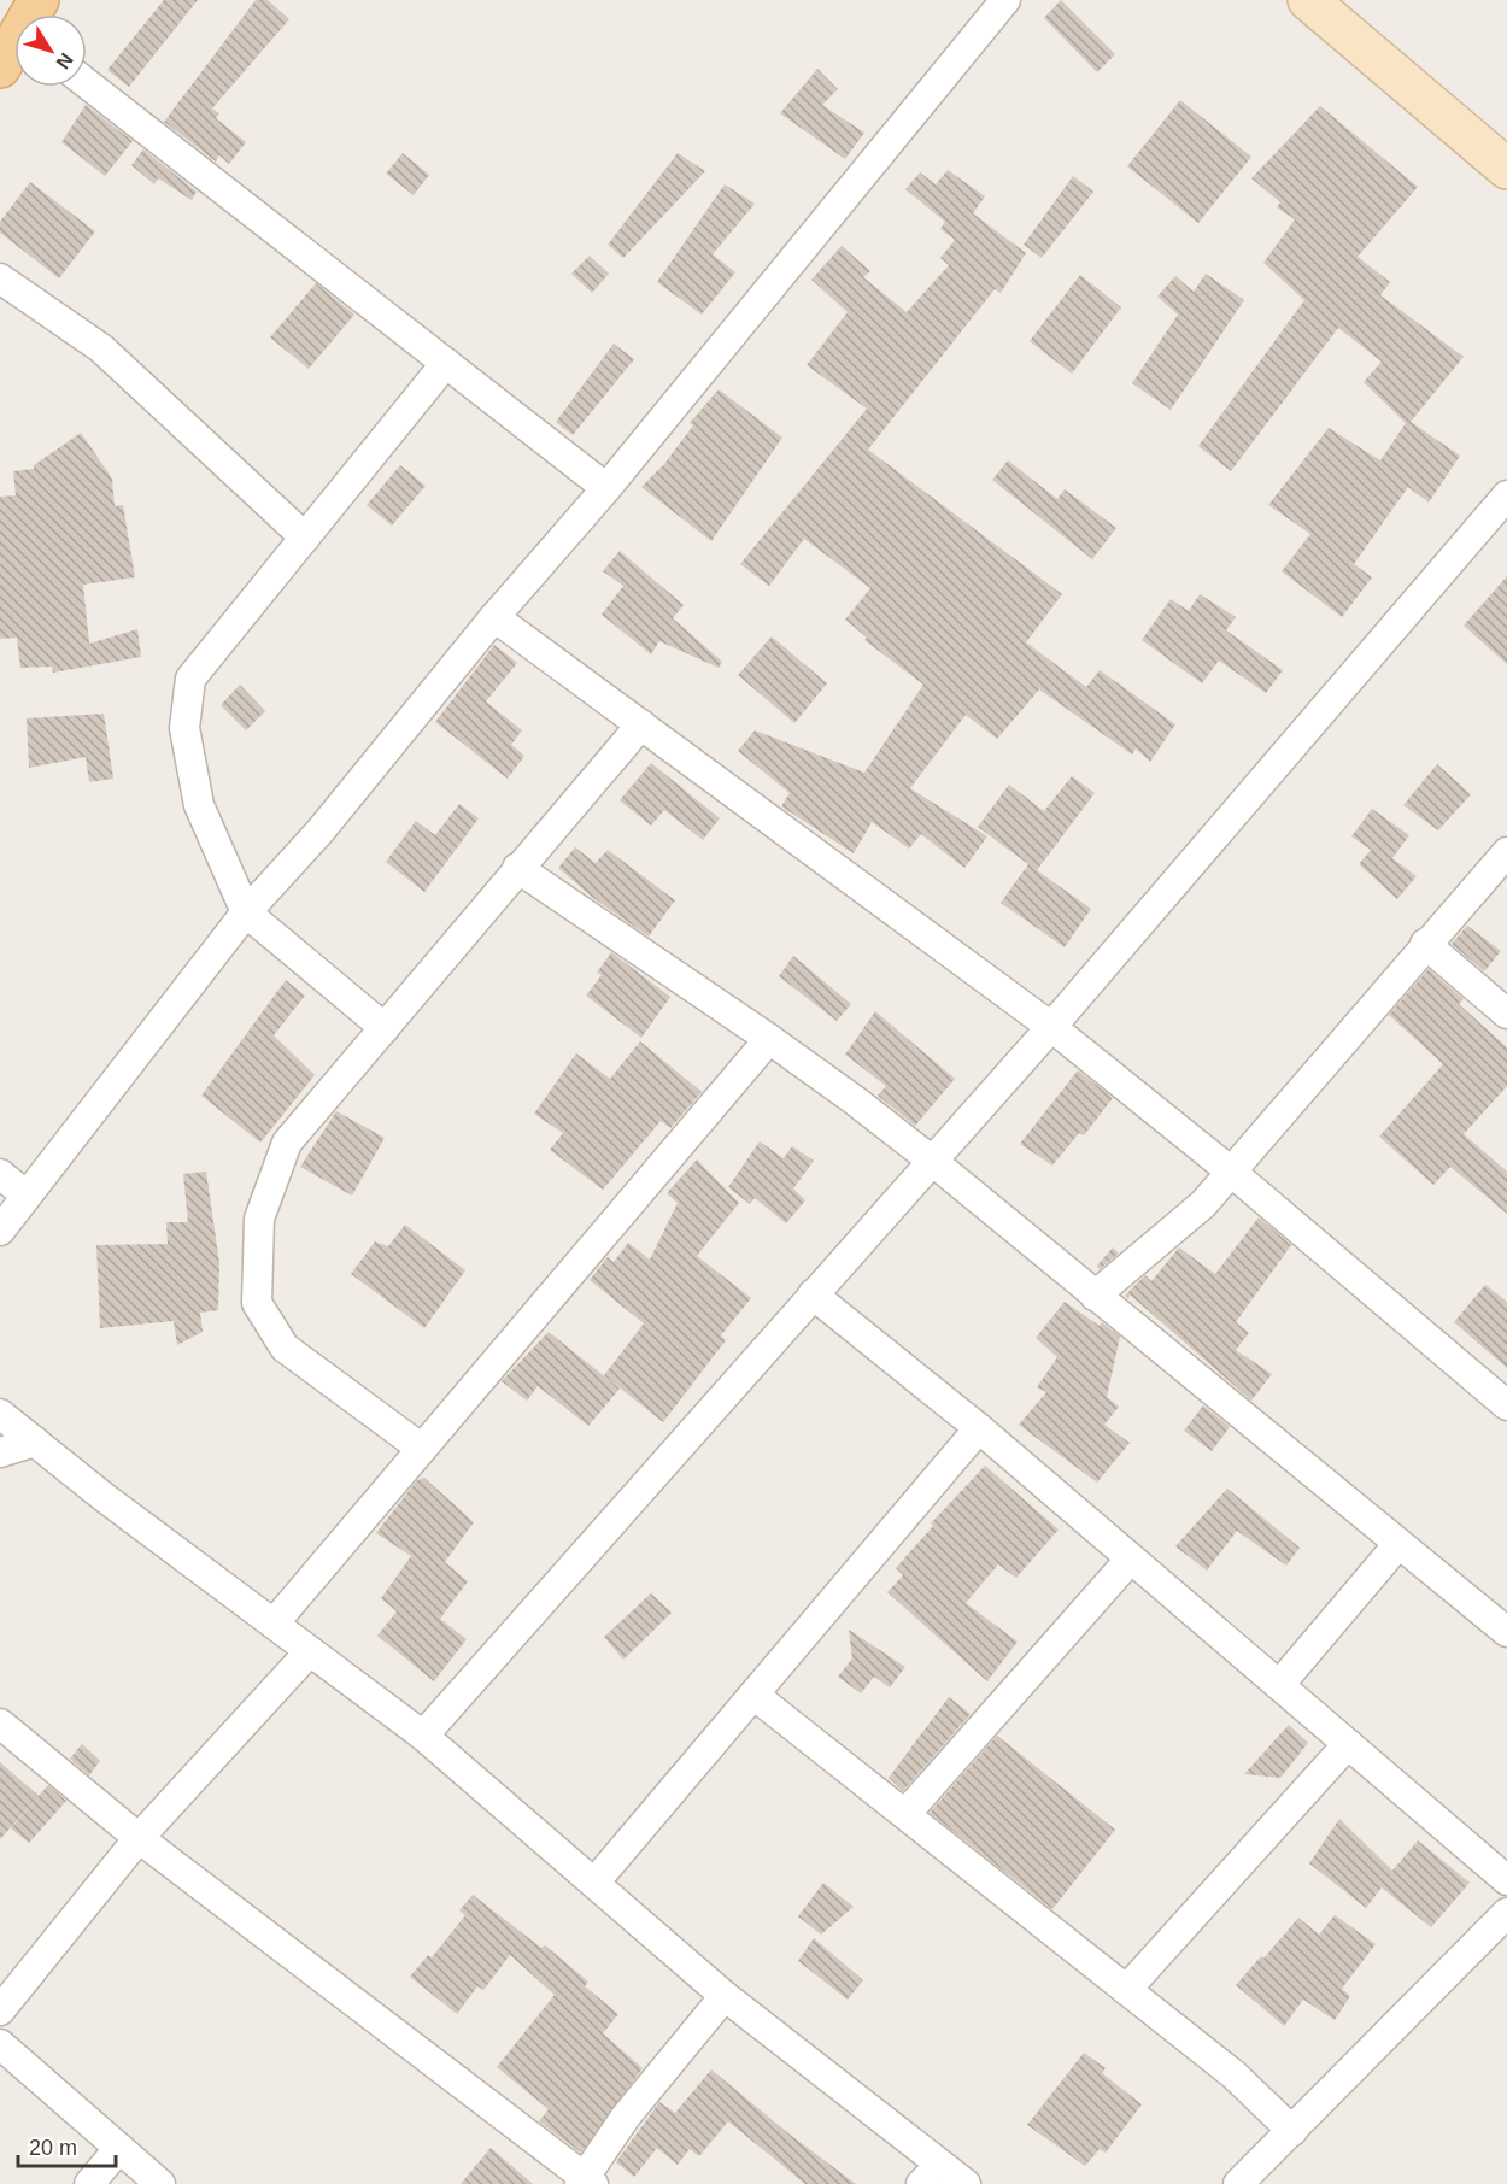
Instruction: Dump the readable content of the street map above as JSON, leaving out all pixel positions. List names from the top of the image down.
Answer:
{
  "scale_bar": "20 m",
  "north": "bottom right"
}
